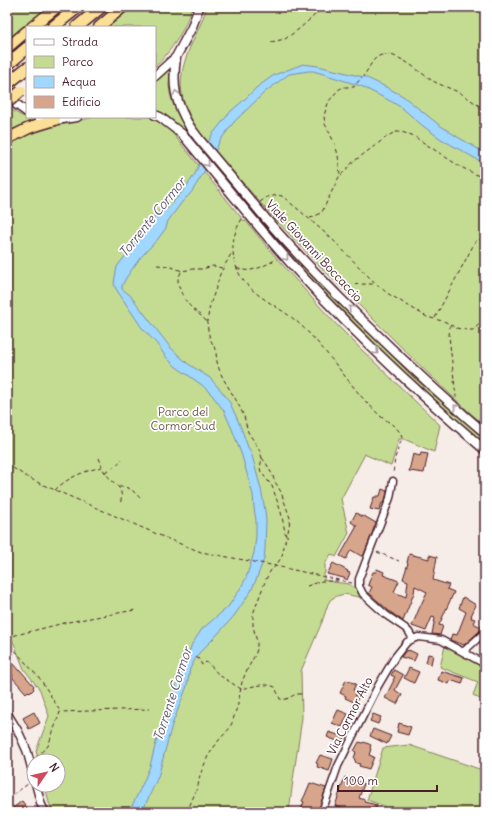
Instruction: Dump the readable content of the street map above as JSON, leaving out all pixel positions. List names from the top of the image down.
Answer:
{
  "streets": {
    "main road": ["Viale Giovanni Boccaccio"],
    "street": ["Via Cormor Alto"]
  },
  "water": ["Torrente Cormor"],
  "parks": ["Parco del Cormor Sud"],
  "legend": [
    "Strada",
    "Parco",
    "Acqua",
    "Edificio"
  ],
  "scale_bar": "100 m",
  "north": "top right"
}
